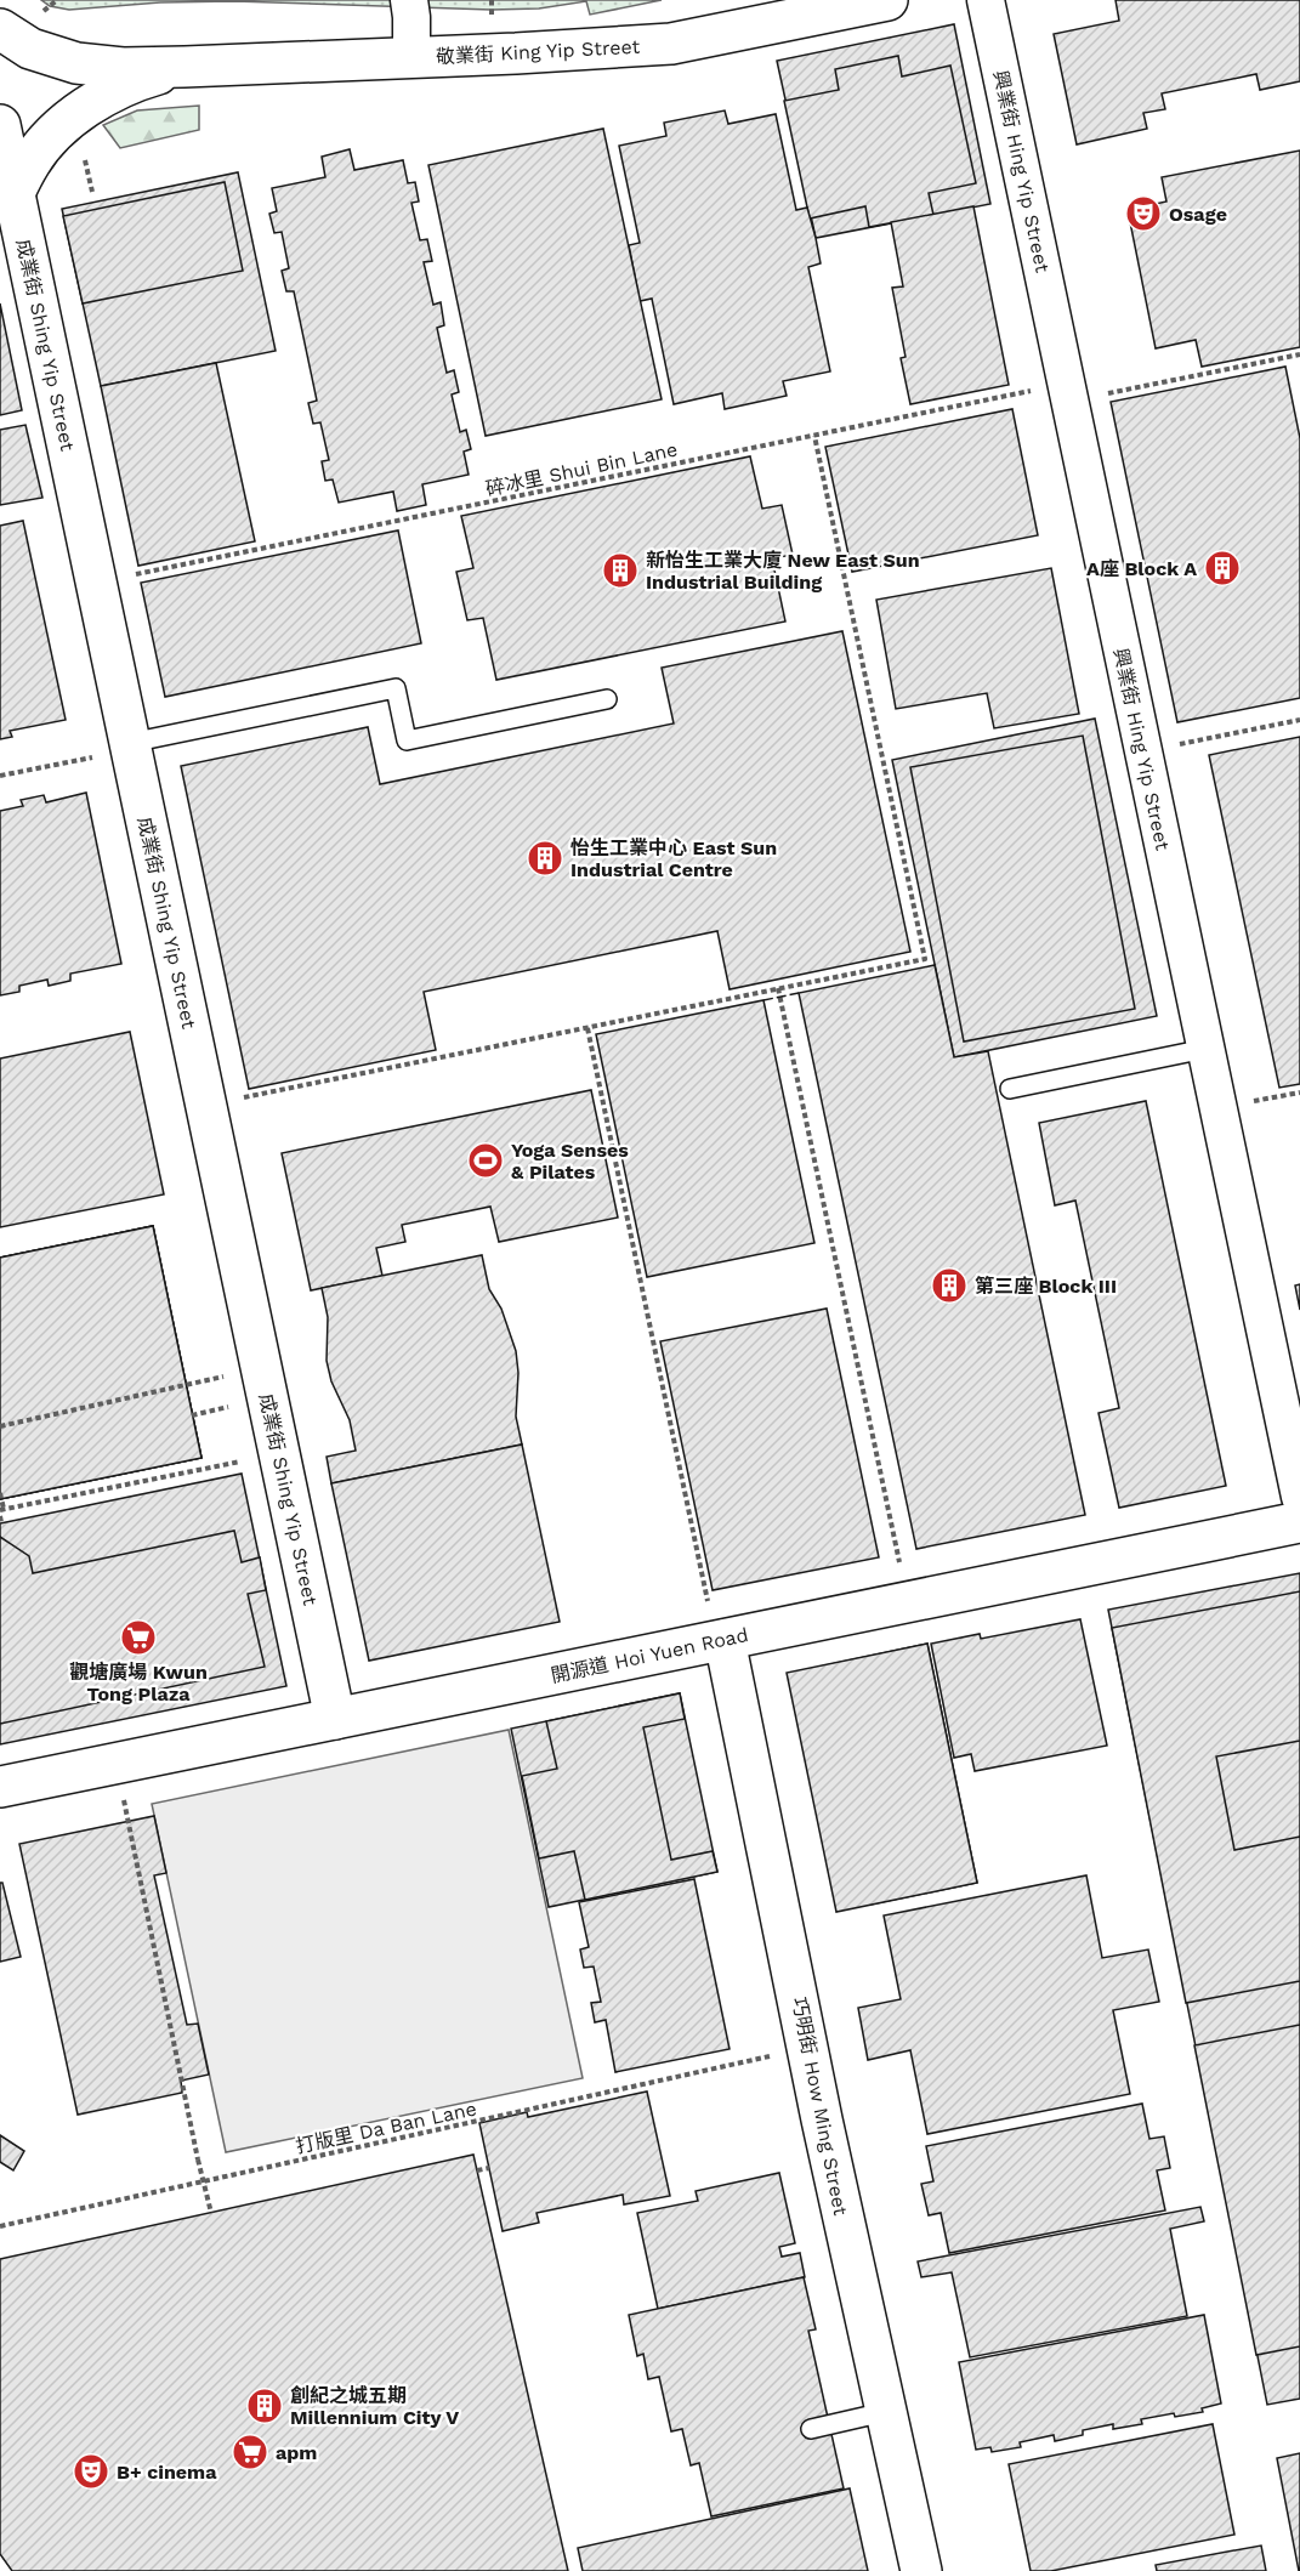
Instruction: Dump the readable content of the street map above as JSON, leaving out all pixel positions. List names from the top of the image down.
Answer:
{
  "streets": {
    "main road": [
      "敬業街 King Yip Street",
      "成業街 Shing Yip Street",
      "開源道 Hoi Yuen Road",
      "巧明街 How Ming Street"
    ],
    "street": ["興業街 Hing Yip Street"],
    "path": ["碎冰里 Shui Bin Lane", "打版里 Da Ban Lane"]
  },
  "crossings": [
    ["敬業街 King Yip Street", "成業街 Shing Yip Street"],
    ["成業街 Shing Yip Street", "開源道 Hoi Yuen Road"],
    ["開源道 Hoi Yuen Road", "巧明街 How Ming Street"]
  ],
  "places": {
    "theatre": ["Osage", "B+ cinema"],
    "building": [
      "A座 Block A",
      "新怡生工業大廈 New East Sun Industrial Building",
      "怡生工業中心 East Sun Industrial Centre",
      "第三座 Block III",
      "創紀之城五期 Millennium City V"
    ],
    "sports": ["Yoga Senses & Pilates"],
    "supermarket": ["觀塘廣場 Kwun Tong Plaza", "apm"]
  }
}
